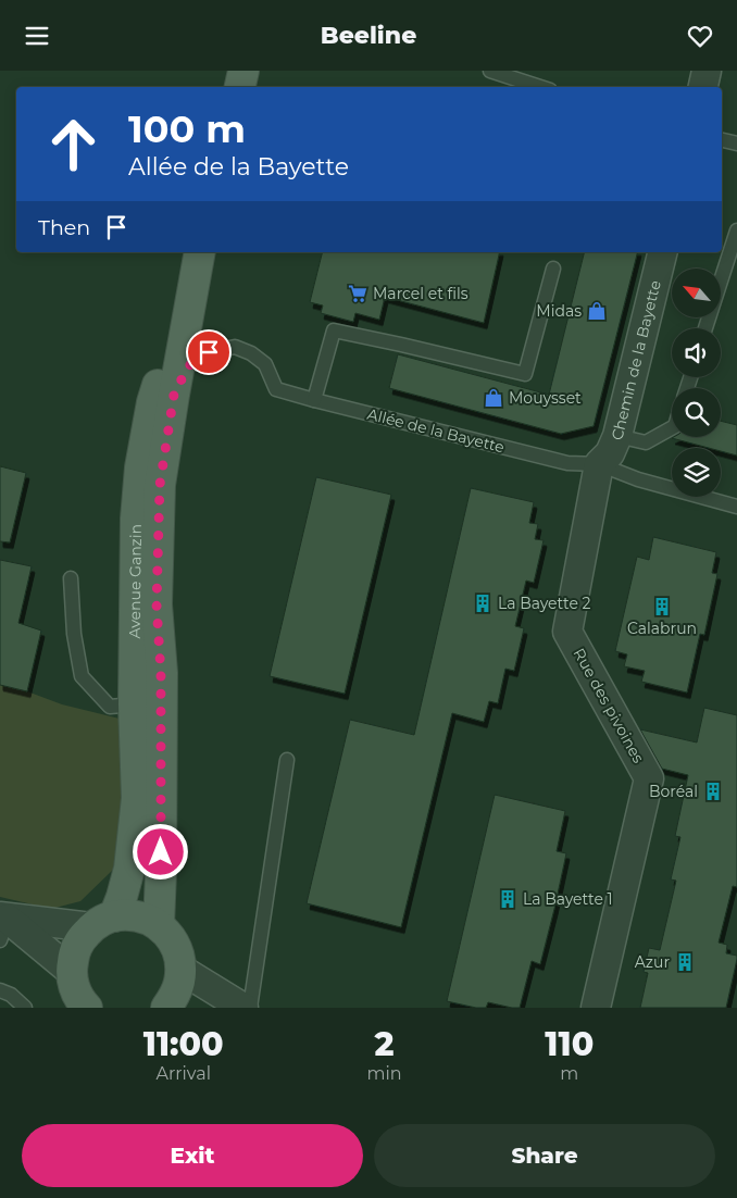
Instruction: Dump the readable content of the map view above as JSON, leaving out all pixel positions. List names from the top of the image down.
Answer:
{
  "streets": {
    "main road": ["Avenue Ganzin"],
    "street": ["Chemin de la Bayette", "Rue des pivoines"],
    "lane": ["Allée de la Bayette"]
  },
  "crossings": [
    ["Chemin de la Bayette", "Allée de la Bayette"],
    ["Chemin de la Bayette", "Rue des pivoines"],
    ["Allée de la Bayette", "Avenue Ganzin"],
    ["Allée de la Bayette", "Rue des pivoines"]
  ],
  "places": {
    "supermarket": ["Marcel et fils"],
    "shop": ["Midas", "Mouysset"],
    "building": [
      "La Bayette 2",
      "Calabrun",
      "Boréal",
      "La Bayette 1",
      "Azur"
    ]
  },
  "north": "top left",
  "page": {
    "header": "Beeline",
    "turn": ["100 m", "Allée de la Bayette"],
    "then": "Then",
    "eta": [
      "11:00",
      "Arrival",
      "2",
      "min",
      "110",
      "m"
    ],
    "buttons": ["Exit", "Share"]
  }
}
